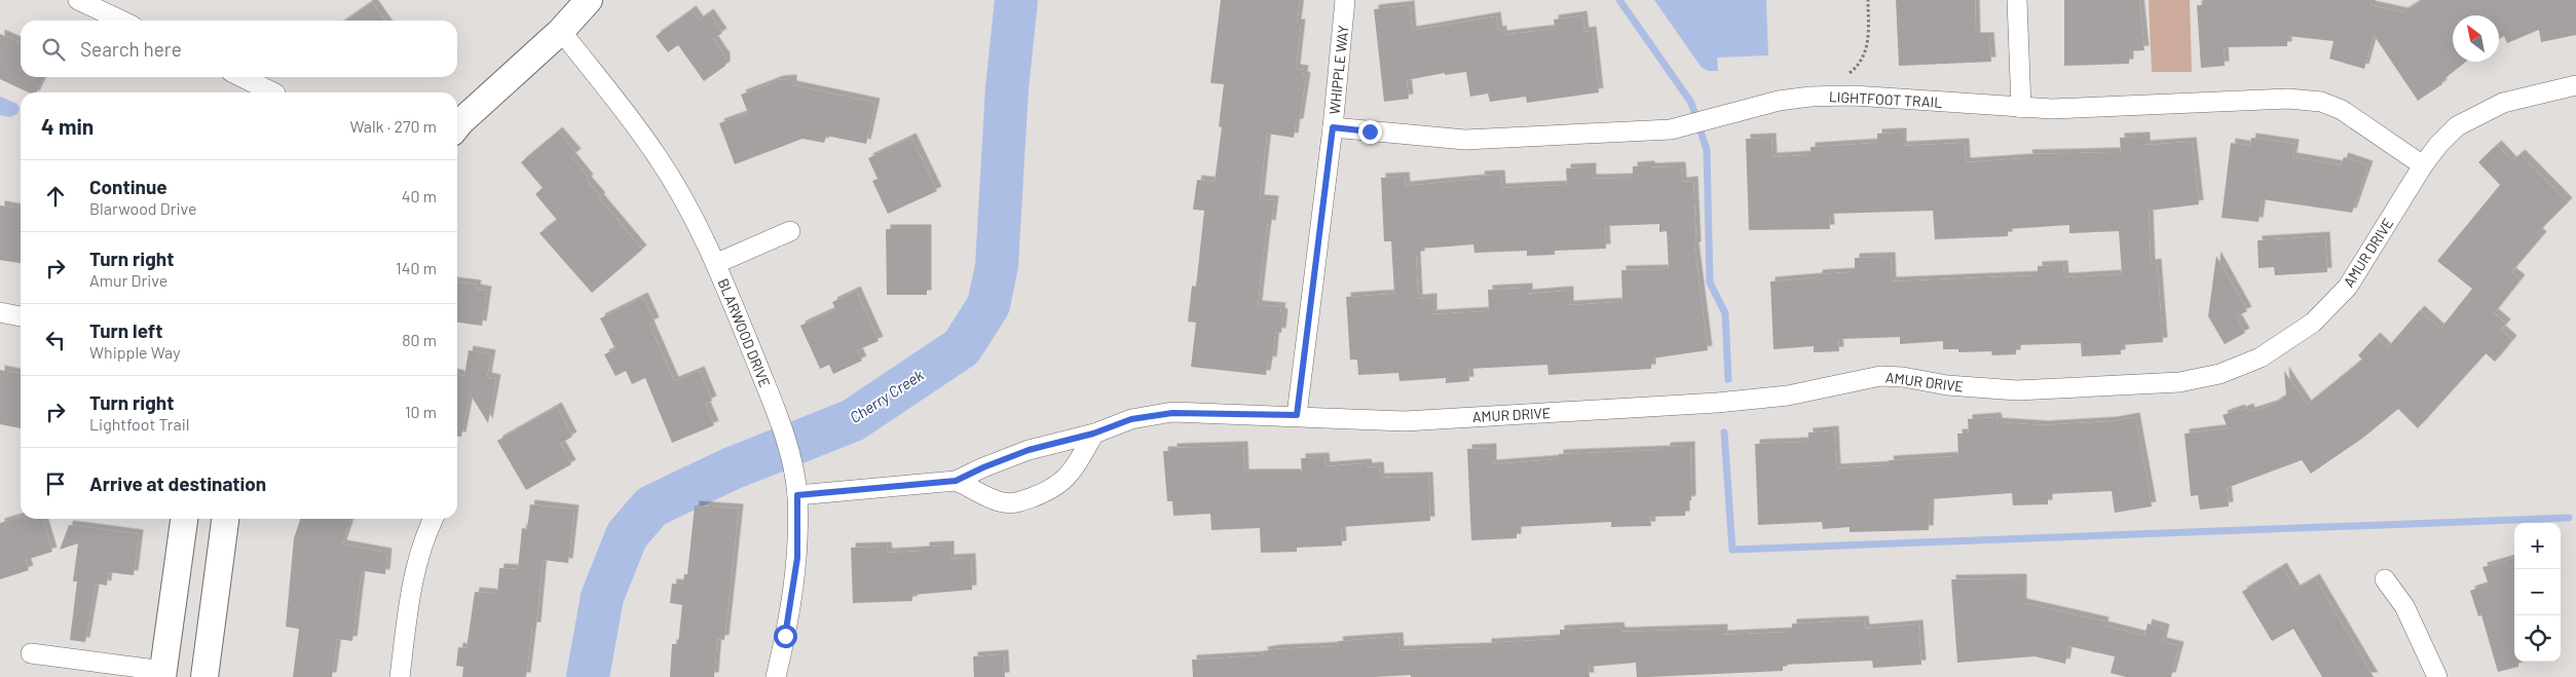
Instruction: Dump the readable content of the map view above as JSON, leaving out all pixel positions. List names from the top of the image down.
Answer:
{
  "streets": {
    "street": [
      "WHIPPLE WAY",
      "LIGHTFOOT TRAIL",
      "AMUR DRIVE",
      "BLARWOOD DRIVE"
    ]
  },
  "crossings": [
    ["WHIPPLE WAY", "LIGHTFOOT TRAIL"],
    ["WHIPPLE WAY", "AMUR DRIVE"],
    ["LIGHTFOOT TRAIL", "AMUR DRIVE"],
    ["AMUR DRIVE", "BLARWOOD DRIVE"]
  ],
  "water": ["Cherry Creek"],
  "north": "top left",
  "page": {
    "search": "Search here",
    "heading": ["4 min", "Walk · 270 m"],
    "list": [
      ["Continue", "Blarwood Drive", "40 m"],
      ["Turn right", "Amur Drive", "140 m"],
      ["Turn left", "Whipple Way", "80 m"],
      ["Turn right", "Lightfoot Trail", "10 m"],
      "Arrive at destination"
    ],
    "map_buttons": ["+", "−"]
  }
}
